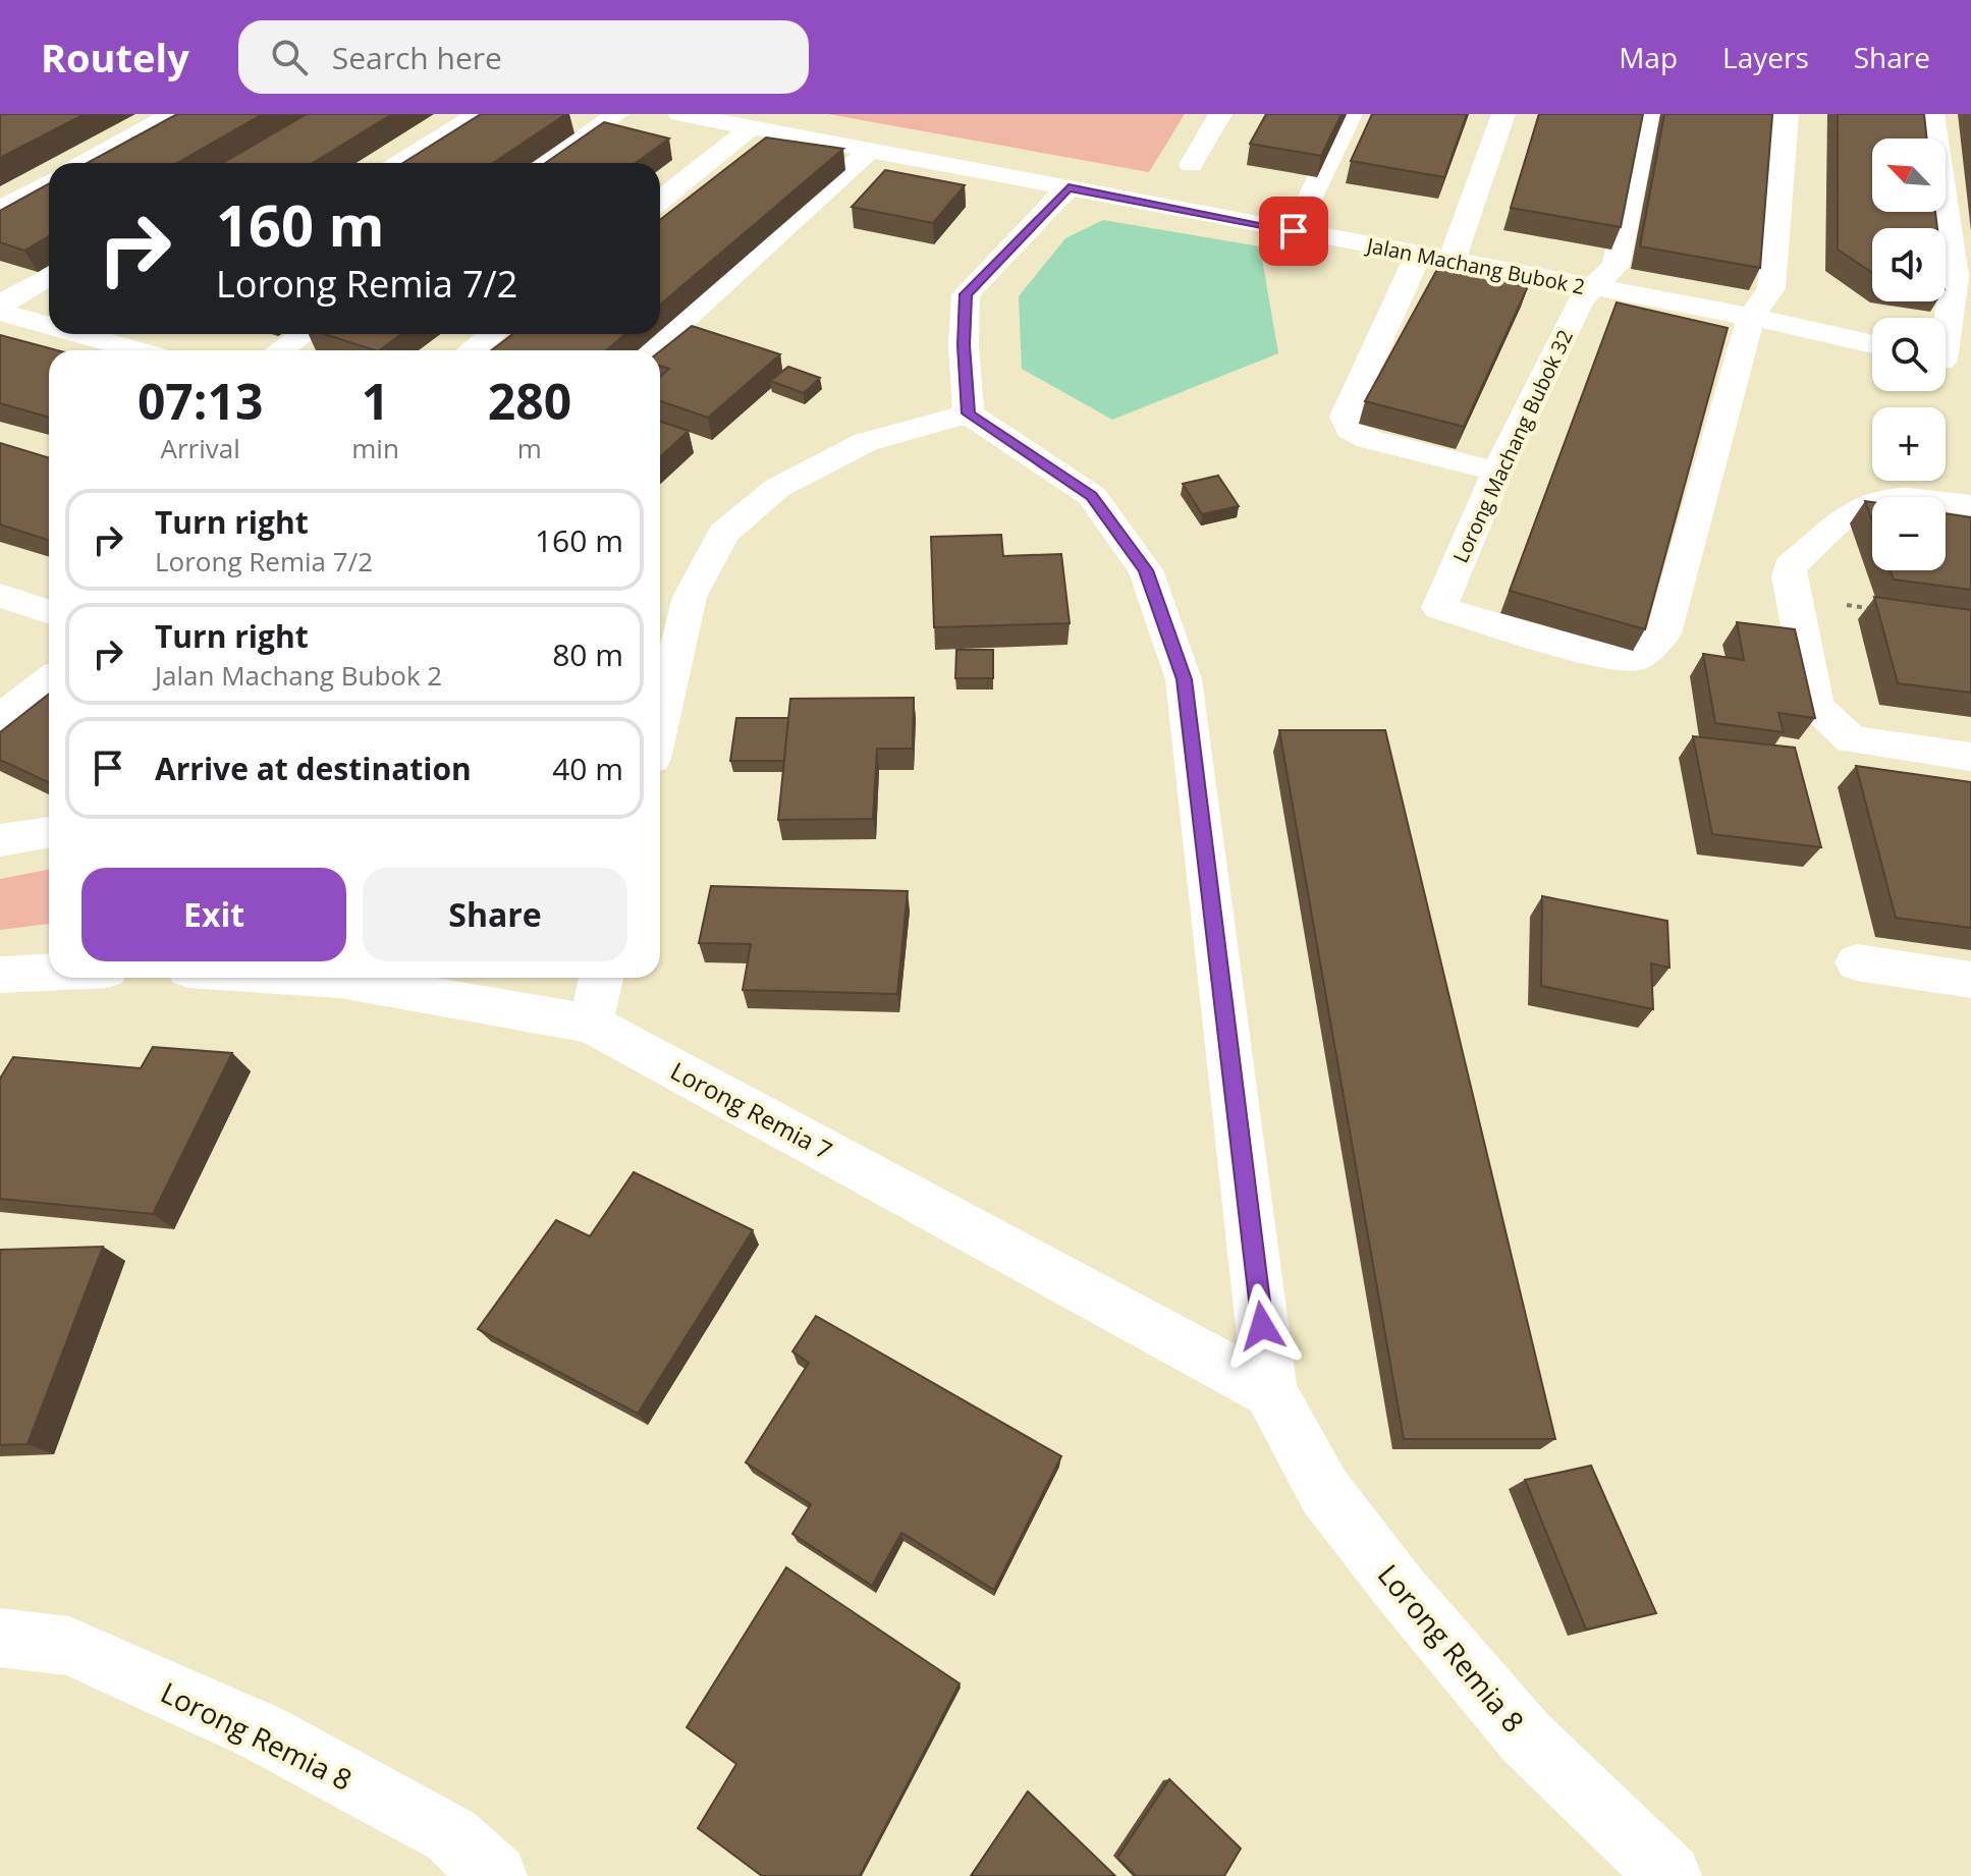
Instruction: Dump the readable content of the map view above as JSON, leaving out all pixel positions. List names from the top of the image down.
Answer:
{
  "streets": {
    "street": [
      "Jalan Machang Bubok 2",
      "Lorong Machang Bubok 32",
      "Lorong Remia 7",
      "Lorong Remia 8"
    ]
  },
  "crossings": [
    ["Jalan Machang Bubok 2", "Lorong Machang Bubok 32"],
    ["Lorong Remia 7", "Lorong Remia 8"]
  ],
  "north": "top left",
  "page": {
    "header": "Routely",
    "search": "Search here",
    "nav": ["Map", "Layers", "Share"],
    "map_buttons": ["+", "−"],
    "turn": ["160 m", "Lorong Remia 7/2"],
    "eta": [
      "07:13",
      "Arrival",
      "1",
      "min",
      "280",
      "m"
    ],
    "list": [
      {
        "name": "Turn right",
        "note": "Lorong Remia 7/2",
        "value": "160 m"
      },
      {
        "name": "Turn right",
        "note": "Jalan Machang Bubok 2",
        "value": "80 m"
      },
      {
        "name": "Arrive at destination",
        "value": "40 m"
      }
    ],
    "buttons": ["Exit", "Share"]
  }
}
